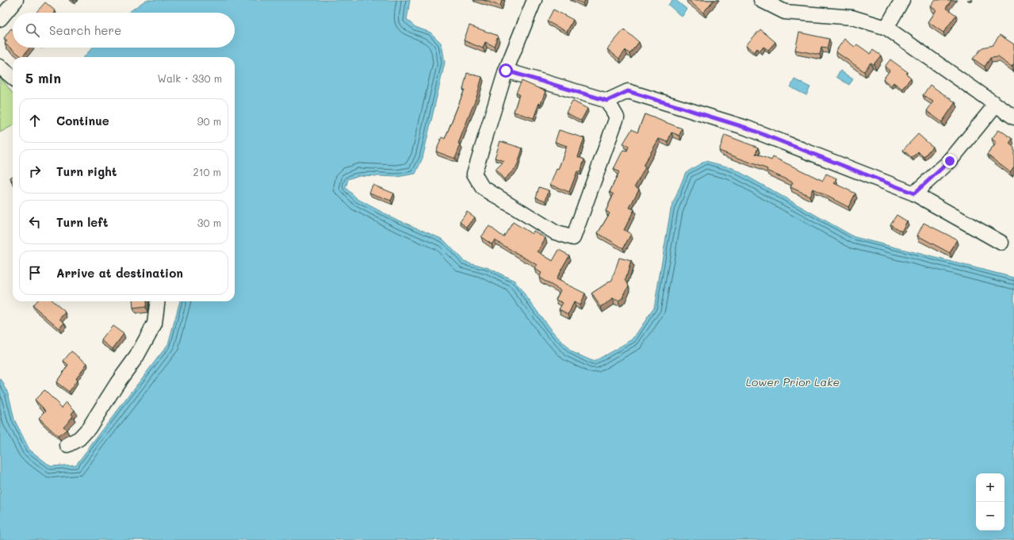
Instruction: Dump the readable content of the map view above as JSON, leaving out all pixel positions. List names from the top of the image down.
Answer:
{
  "water": ["Lower Prior Lake"],
  "page": {
    "search": "Search here",
    "heading": ["5 min", "Walk · 330 m"],
    "list": [
      ["Continue", "90 m"],
      ["Turn right", "210 m"],
      ["Turn left", "30 m"],
      "Arrive at destination"
    ],
    "map_buttons": ["+", "−"]
  }
}
